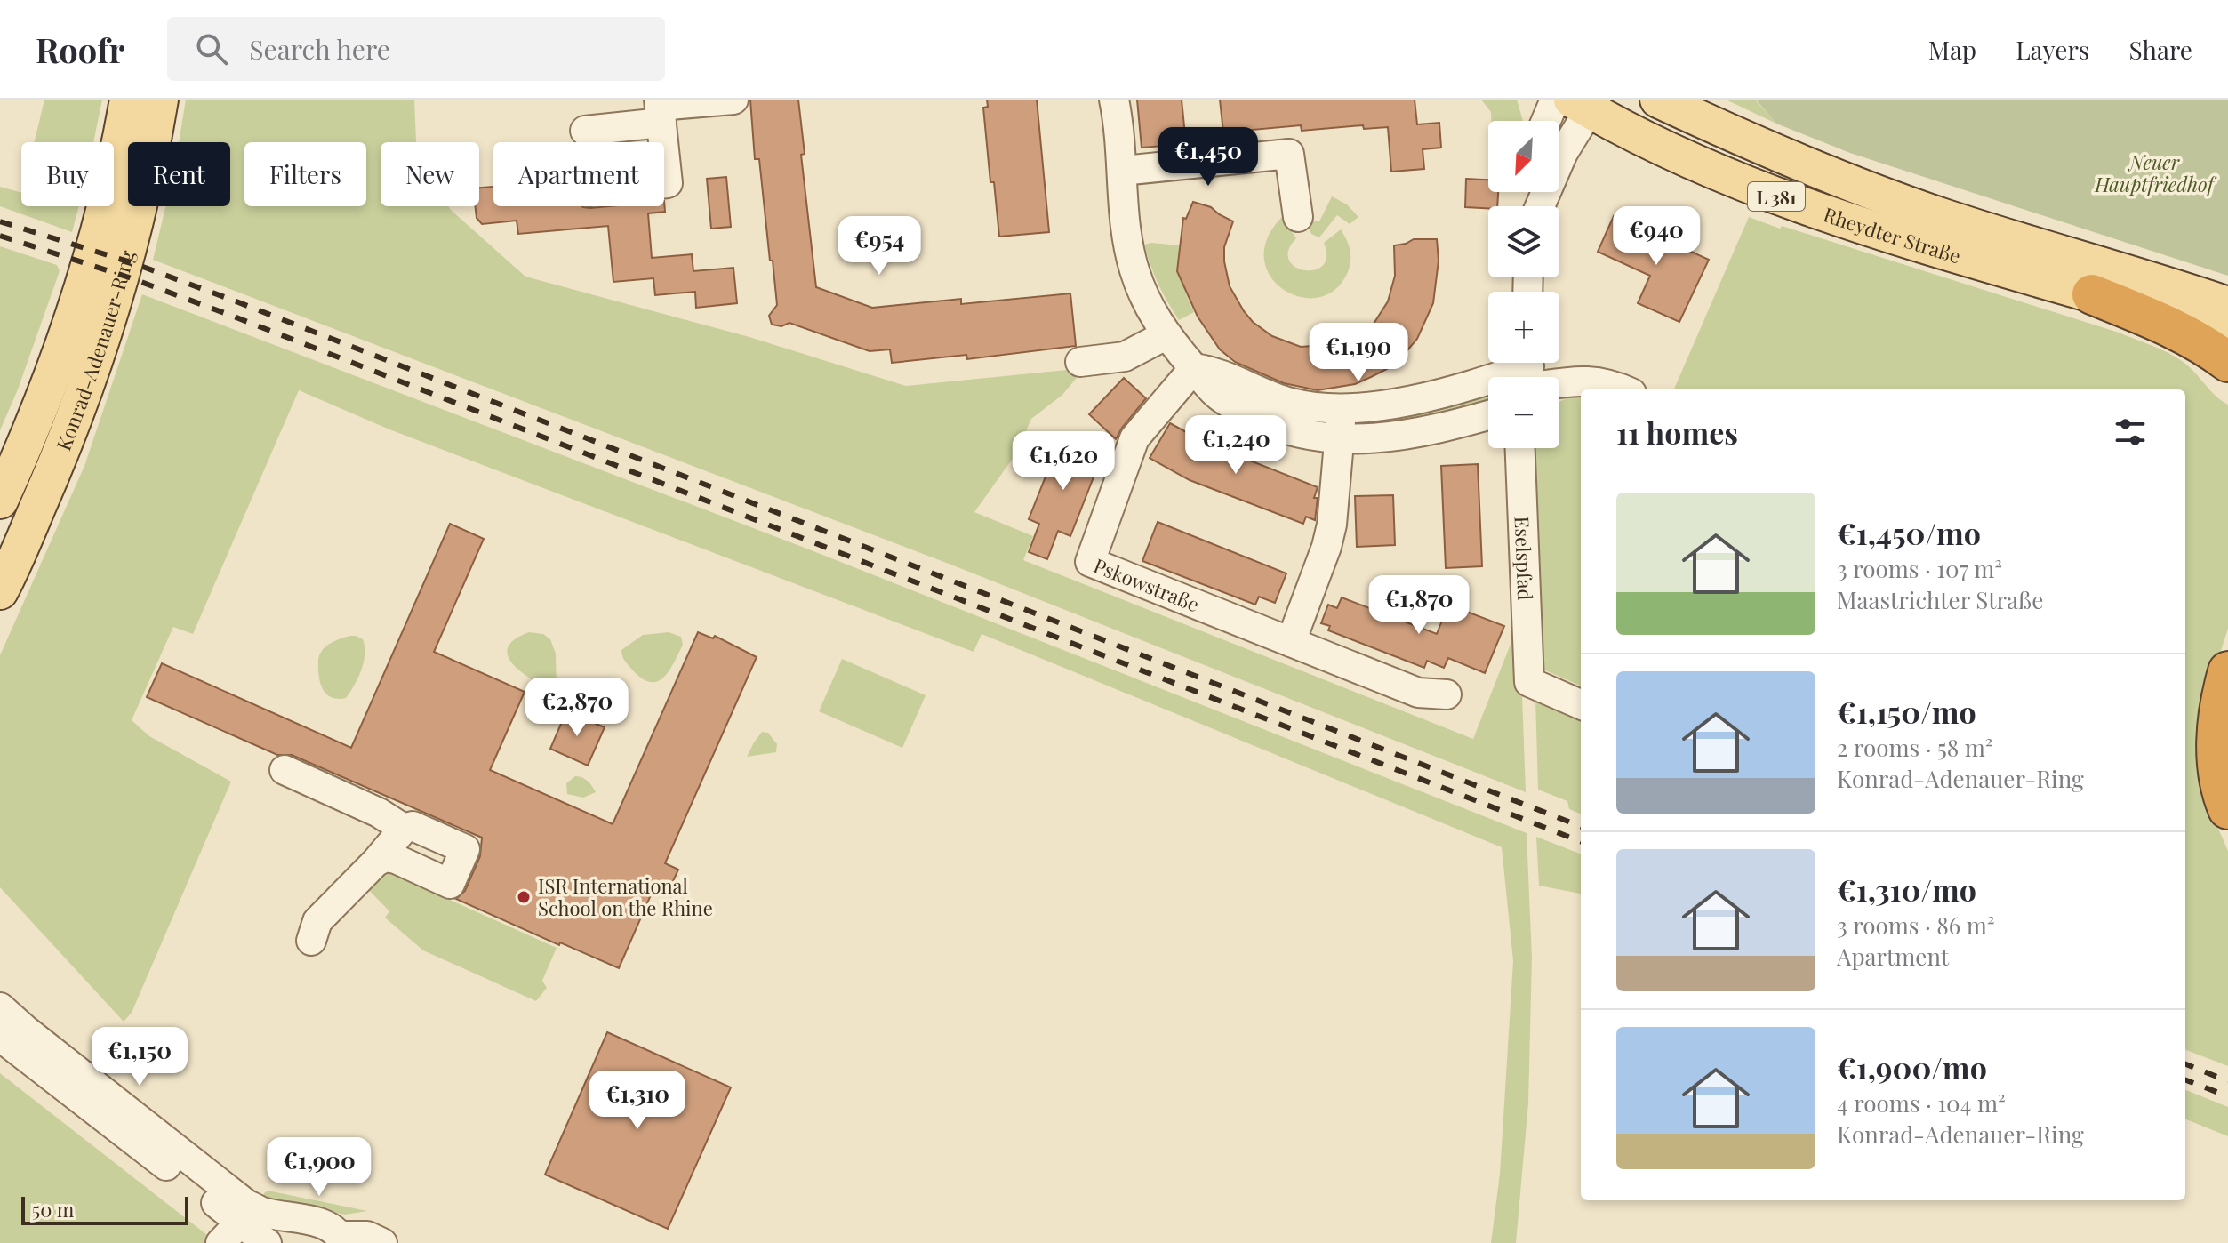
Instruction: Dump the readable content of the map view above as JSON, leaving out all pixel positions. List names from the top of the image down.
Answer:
{
  "streets": {
    "main road": ["L 381", "Rheydter Straße", "Konrad-Adenauer-Ring"],
    "street": ["Eselspfad", "Pskowstraße"]
  },
  "parks": ["Neuer Hauptfriedhof"],
  "places": ["ISR International School on the Rhine"],
  "scale_bar": "50 m",
  "north": "bottom left",
  "page": {
    "header": "Roofr",
    "search": "Search here",
    "nav": ["Map", "Layers", "Share"],
    "map_buttons": ["+", "−"],
    "price": [
      "€1,450",
      "€940",
      "€954",
      "€1,190",
      "€1,240",
      "€1,620",
      "€1,870",
      "€2,870",
      "€1,150",
      "€1,310",
      "€1,900"
    ],
    "chip": [
      "Buy",
      "Rent",
      "Filters",
      "New",
      "Apartment"
    ],
    "heading": "11 homes",
    "list": [
      {
        "name": "€1,450/mo",
        "note": "3 rooms · 107 m² · Maastrichter Straße"
      },
      {
        "name": "€1,150/mo",
        "note": "2 rooms · 58 m² · Konrad-Adenauer-Ring"
      },
      {
        "name": "€1,310/mo",
        "note": "3 rooms · 86 m² · Apartment"
      },
      {
        "name": "€1,900/mo",
        "note": "4 rooms · 104 m² · Konrad-Adenauer-Ring"
      }
    ],
    "scale": "50 m"
  }
}
